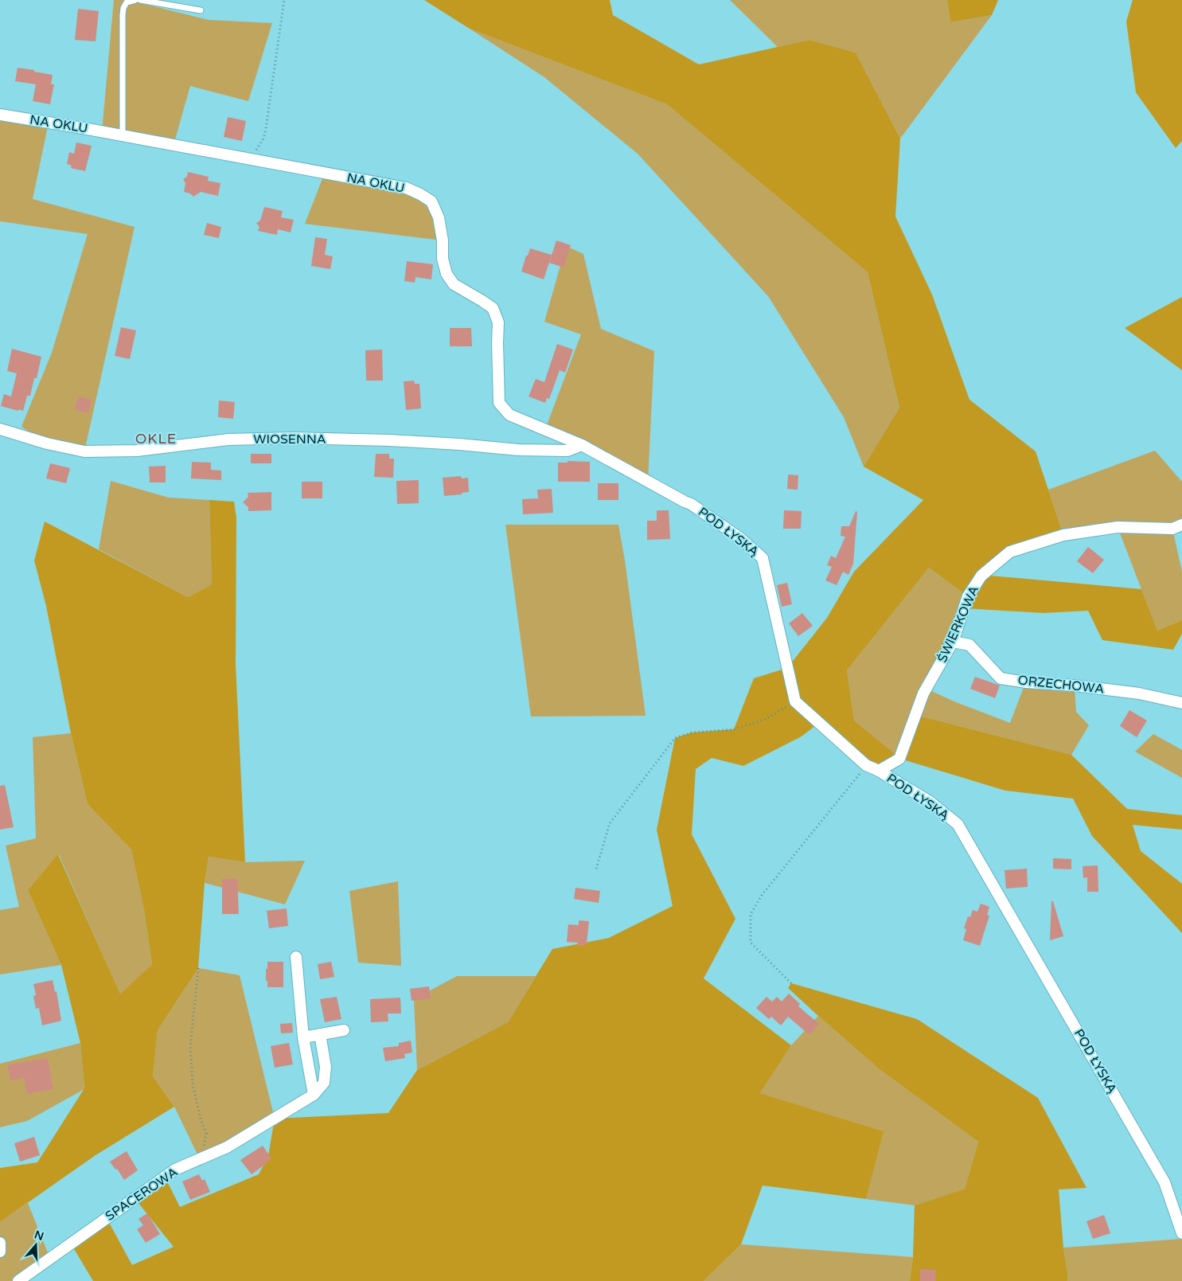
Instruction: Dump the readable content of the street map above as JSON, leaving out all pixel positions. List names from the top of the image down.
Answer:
{
  "streets": {
    "street": [
      "NA OKLU",
      "WIOSENNA",
      "POD ŁYSKĄ",
      "ŚWIERKOWA",
      "ORZECHOWA",
      "SPACEROWA"
    ]
  },
  "crossings": [
    ["NA OKLU", "WIOSENNA"],
    ["NA OKLU", "POD ŁYSKĄ"],
    ["WIOSENNA", "POD ŁYSKĄ"],
    ["POD ŁYSKĄ", "ŚWIERKOWA"],
    ["ŚWIERKOWA", "ORZECHOWA"]
  ],
  "districts": ["OKLE"],
  "north": "top"
}
